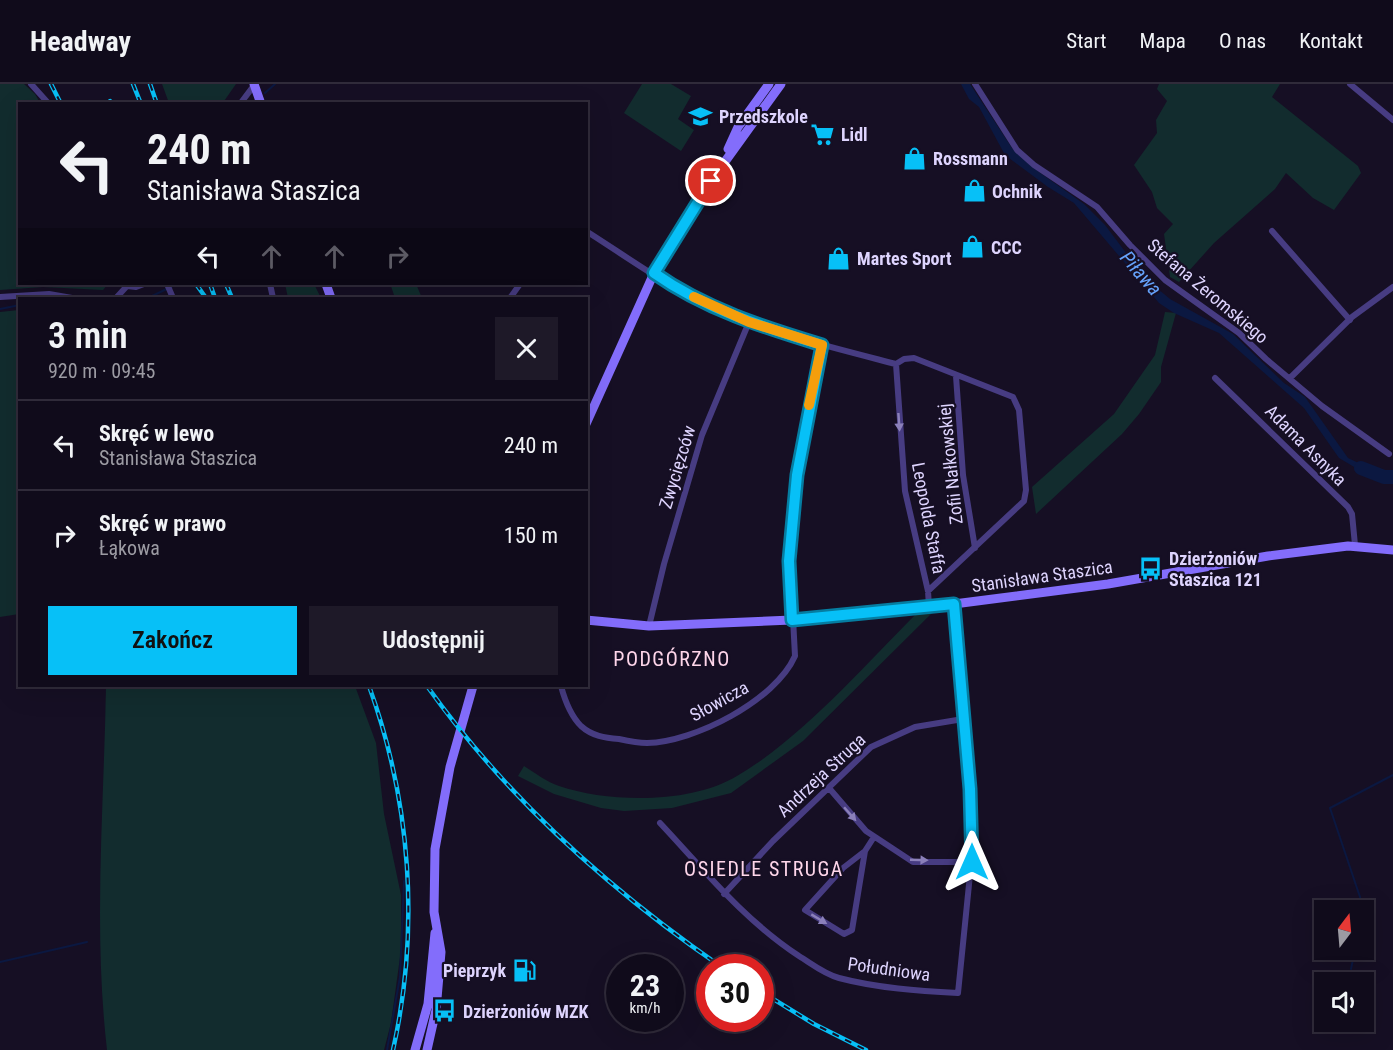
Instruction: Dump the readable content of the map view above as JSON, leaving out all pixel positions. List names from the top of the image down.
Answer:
{
  "streets": {
    "main road": ["Stanisława Staszica"],
    "street": [
      "Stefana Żeromskiego",
      "Adama Asnyka",
      "Zofii Nałkowskiej",
      "Zwycięzców",
      "Leopolda Staffa",
      "Słowicza",
      "Andrzeja Struga",
      "Południowa"
    ]
  },
  "crossings": [
    ["Adama Asnyka", "Stanisława Staszica"],
    ["Zwycięzców", "Stanisława Staszica"],
    ["Leopolda Staffa", "Stanisława Staszica"],
    ["Stanisława Staszica", "Słowicza"],
    ["Andrzeja Struga", "Południowa"]
  ],
  "one_way": ["Leopolda Staffa"],
  "districts": ["PODGÓRZNO", "OSIEDLE STRUGA"],
  "water": ["Piława"],
  "places": {
    "school or university": ["Przedszkole"],
    "supermarket": ["Lidl"],
    "shop": [
      "Rossmann",
      "Ochnik",
      "CCC",
      "Martes Sport"
    ],
    "bus stop": ["Dzierżoniów Staszica 121", "Dzierżoniów MZK"],
    "fuel station": ["Pieprzyk"]
  },
  "north": "top",
  "page": {
    "header": "Headway",
    "nav": [
      "Start",
      "Mapa",
      "O nas",
      "Kontakt"
    ],
    "turn": ["240 m", "Stanisława Staszica"],
    "heading": ["3 min", "920 m · 09:45"],
    "list": [
      {
        "name": "Skręć w lewo",
        "note": "Stanisława Staszica",
        "value": "240 m"
      },
      {
        "name": "Skręć w prawo",
        "note": "Łąkowa",
        "value": "150 m"
      }
    ],
    "buttons": ["Zakończ", "Udostępnij"],
    "speed": "23 km/h",
    "limit": "30"
  }
}
